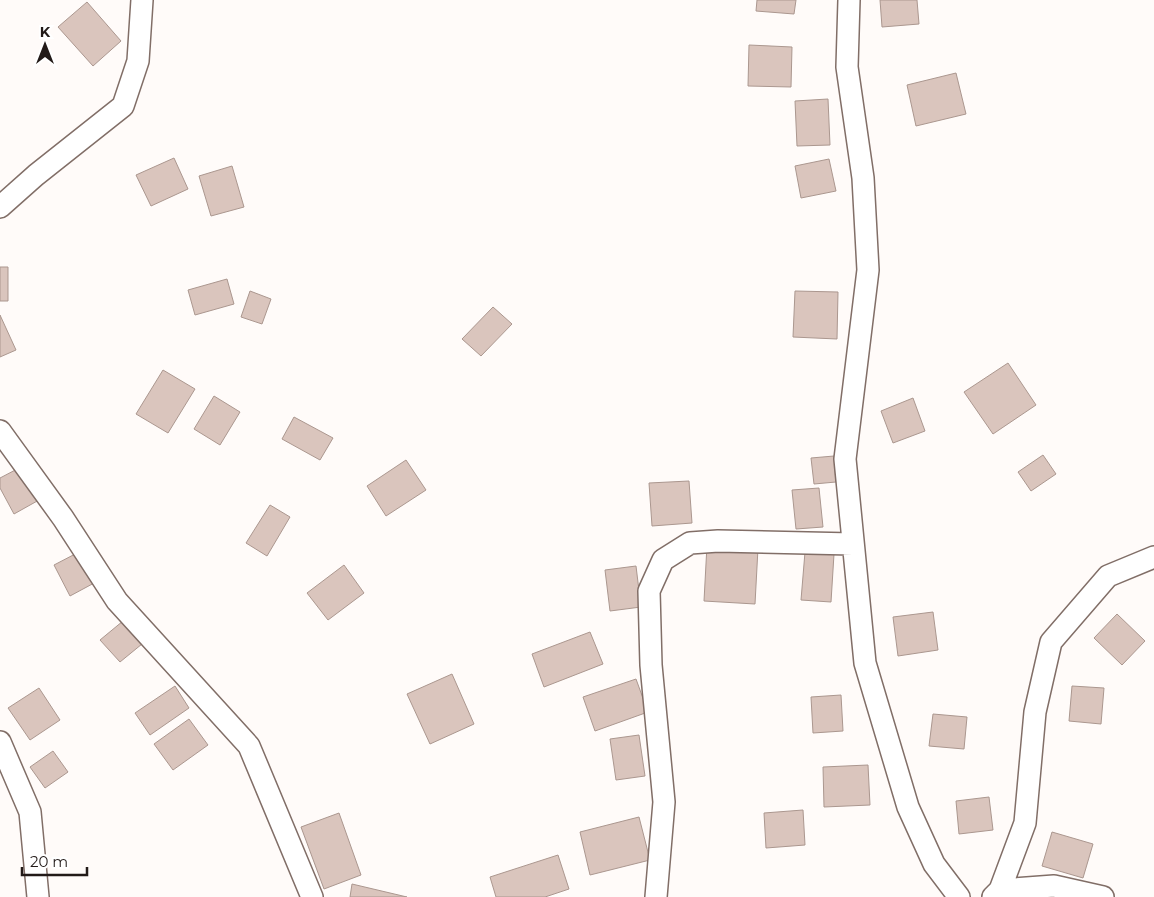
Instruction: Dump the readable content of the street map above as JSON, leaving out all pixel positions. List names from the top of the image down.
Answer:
{
  "scale_bar": "20 m",
  "north": "top"
}
